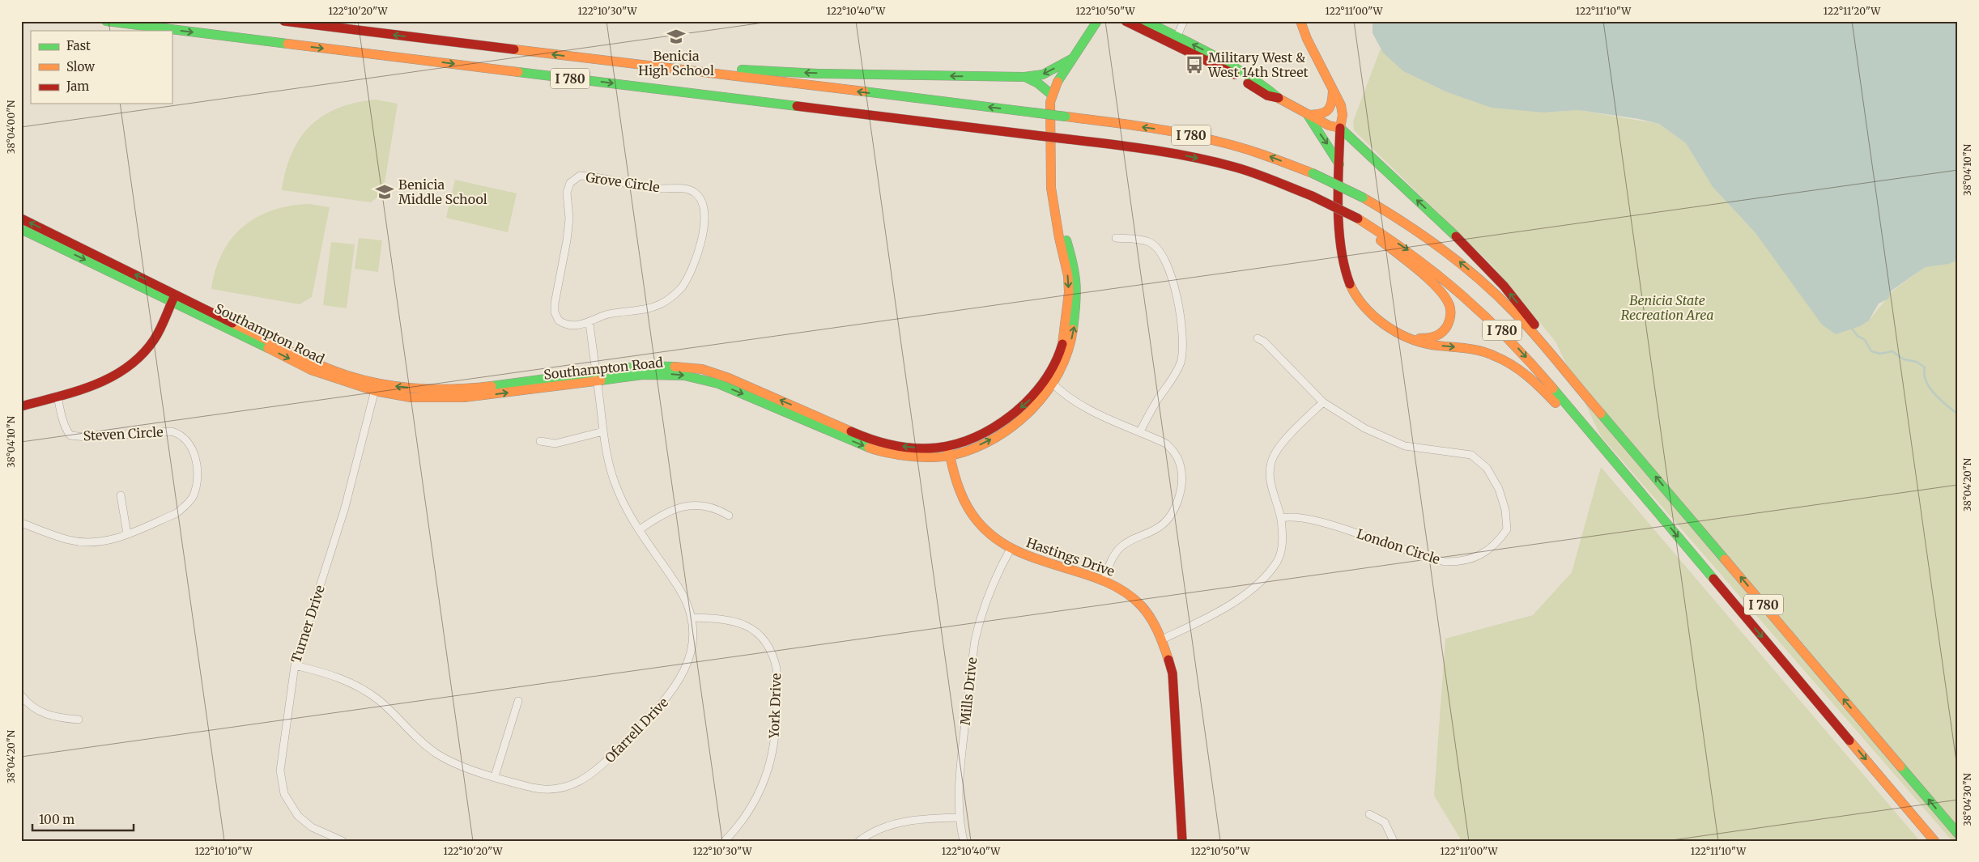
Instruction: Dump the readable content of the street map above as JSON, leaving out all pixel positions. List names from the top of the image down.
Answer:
{
  "streets": {
    "main road": ["I 780", "Southampton Road", "Hastings Drive"],
    "street": [
      "Grove Circle",
      "Steven Circle",
      "London Circle",
      "Turner Drive",
      "Mills Drive",
      "York Drive",
      "Ofarrell Drive"
    ]
  },
  "crossings": [
    ["Southampton Road", "Hastings Drive"],
    ["Southampton Road", "Turner Drive"],
    ["Southampton Road", "Ofarrell Drive"],
    ["Hastings Drive", "Mills Drive"],
    ["Turner Drive", "Ofarrell Drive"],
    ["York Drive", "Ofarrell Drive"]
  ],
  "parks": ["Benicia State Recreation Area"],
  "places": {
    "school or university": ["Benicia High School", "Benicia Middle School"],
    "bus stop": ["Military West & West 14th Street"]
  },
  "legend": ["Fast", "Slow", "Jam"],
  "scale_bar": "100 m",
  "coordinates": [
    "122°10'20\"W",
    "122°10'30\"W",
    "122°10'40\"W",
    "122°10'50\"W",
    "122°11'00\"W",
    "122°11'10\"W",
    "122°11'20\"W",
    "38°04'00\"N",
    "38°04'10\"N",
    "38°04'20\"N",
    "38°04'30\"N",
    "122°10'10\"W"
  ]
}
